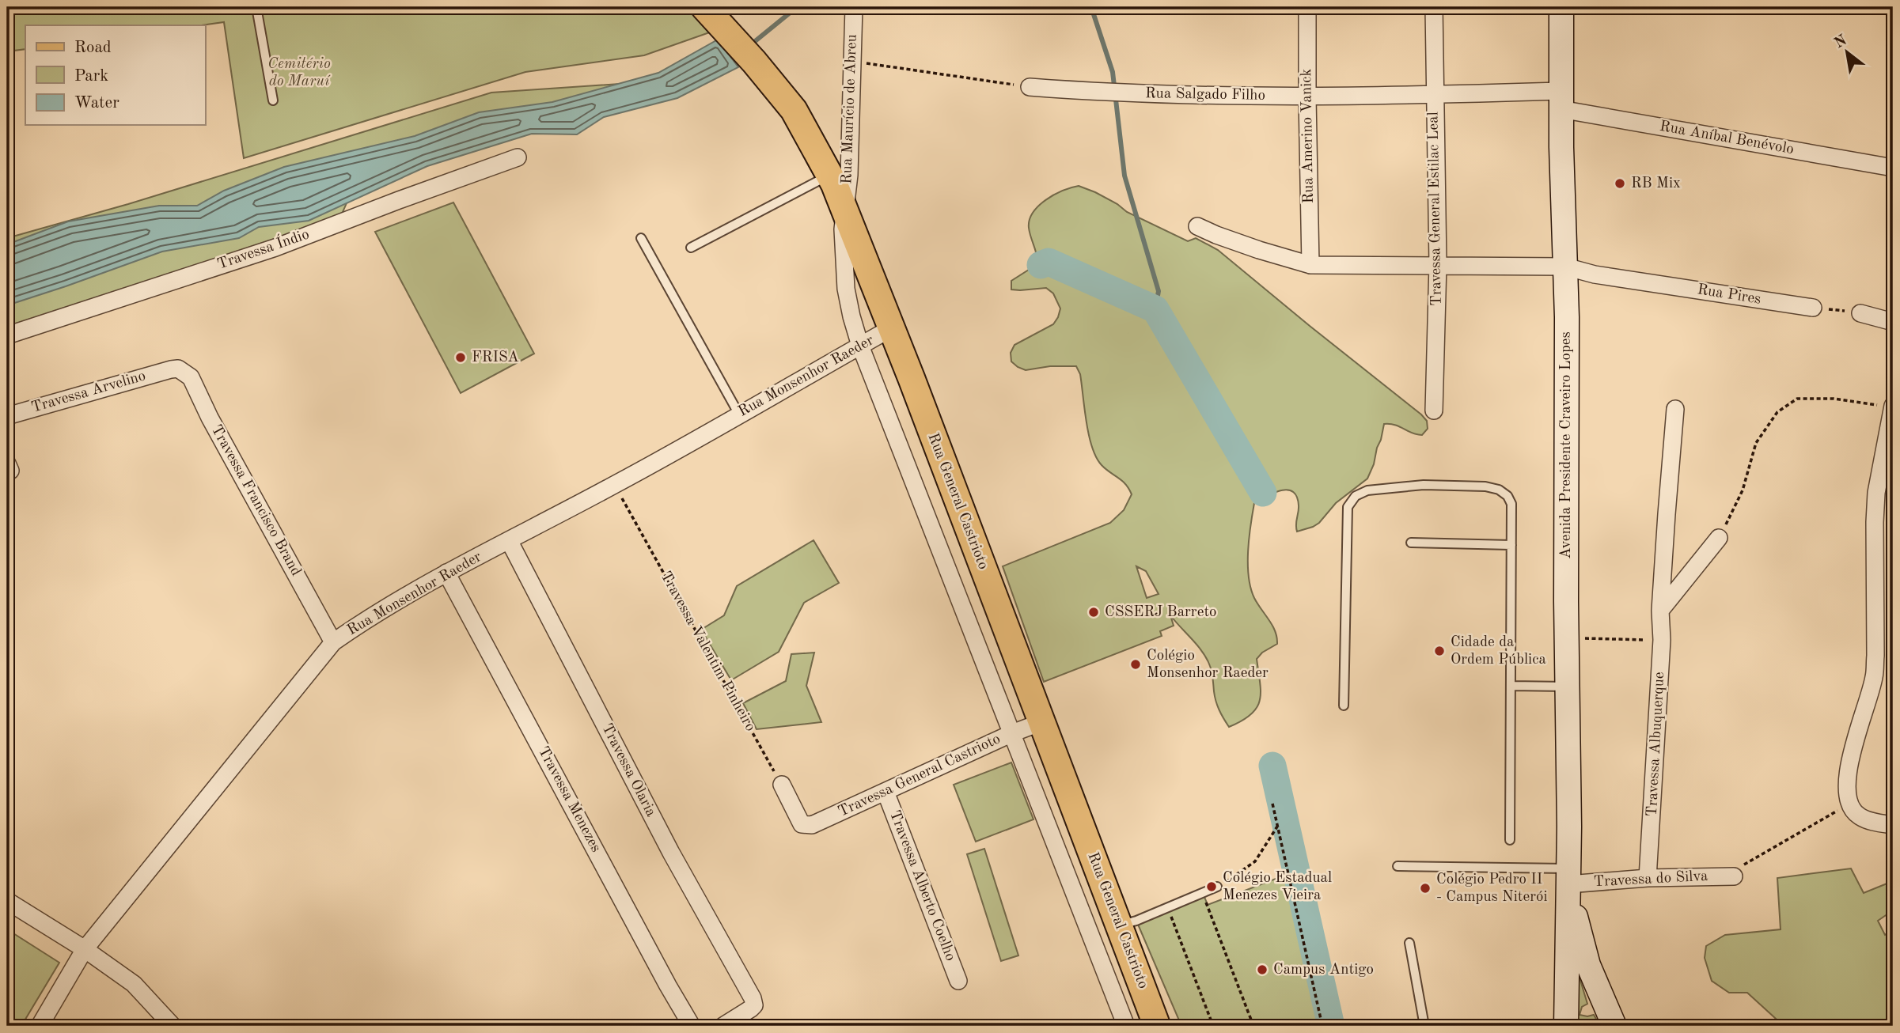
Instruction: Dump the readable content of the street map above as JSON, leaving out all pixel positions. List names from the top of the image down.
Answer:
{
  "streets": {
    "main road": ["Avenida Presidente Craveiro Lopes", "Rua General Castrioto"],
    "street": [
      "Rua Salgado Filho",
      "Rua Maurício de Abreu",
      "Rua Amerino Vanick",
      "Rua Aníbal Benévolo",
      "Travessa General Estilac Leal",
      "Travessa Índio",
      "Rua Pires",
      "Rua Monsenhor Raeder",
      "Travessa Arvelino",
      "Travessa Francisco Brand",
      "Travessa Albuquerque",
      "Travessa Olaria",
      "Travessa General Castrioto",
      "Travessa Menezes",
      "Travessa do Silva",
      "Travessa Alberto Coelho"
    ],
    "path": ["Travessa Valentim Pinheiro"]
  },
  "crossings": [
    ["Rua Salgado Filho", "Rua Amerino Vanick"],
    ["Rua Salgado Filho", "Rua Aníbal Benévolo"],
    ["Rua Salgado Filho", "Travessa General Estilac Leal"],
    ["Rua Salgado Filho", "Avenida Presidente Craveiro Lopes"],
    ["Rua Maurício de Abreu", "Rua Monsenhor Raeder"],
    ["Rua Maurício de Abreu", "Rua General Castrioto"],
    ["Rua Maurício de Abreu", "Travessa General Castrioto"],
    ["Rua Amerino Vanick", "Rua Pires"],
    ["Rua Aníbal Benévolo", "Avenida Presidente Craveiro Lopes"],
    ["Travessa General Estilac Leal", "Rua Pires"],
    ["Rua Pires", "Avenida Presidente Craveiro Lopes"],
    ["Rua Monsenhor Raeder", "Travessa Francisco Brand"],
    ["Rua Monsenhor Raeder", "Rua General Castrioto"],
    ["Rua Monsenhor Raeder", "Travessa Valentim Pinheiro"],
    ["Rua Monsenhor Raeder", "Travessa Olaria"],
    ["Rua Monsenhor Raeder", "Travessa Menezes"],
    ["Travessa Arvelino", "Travessa Francisco Brand"],
    ["Avenida Presidente Craveiro Lopes", "Travessa do Silva"],
    ["Rua General Castrioto", "Travessa General Castrioto"],
    ["Travessa Valentim Pinheiro", "Travessa General Castrioto"],
    ["Travessa Albuquerque", "Travessa do Silva"],
    ["Travessa General Castrioto", "Travessa Alberto Coelho"]
  ],
  "parks": ["Cemitério do Maruí"],
  "places": [
    "RB Mix",
    "FRISA",
    "CSSERJ Barreto",
    "Cidade da Ordem Pública",
    "Colégio Monsenhor Raeder",
    "Colégio Estadual Menezes Vieira",
    "Colégio Pedro II - Campus Niterói",
    "Campus Antigo"
  ],
  "legend": ["Road", "Park", "Water"],
  "north": "top left"
}
